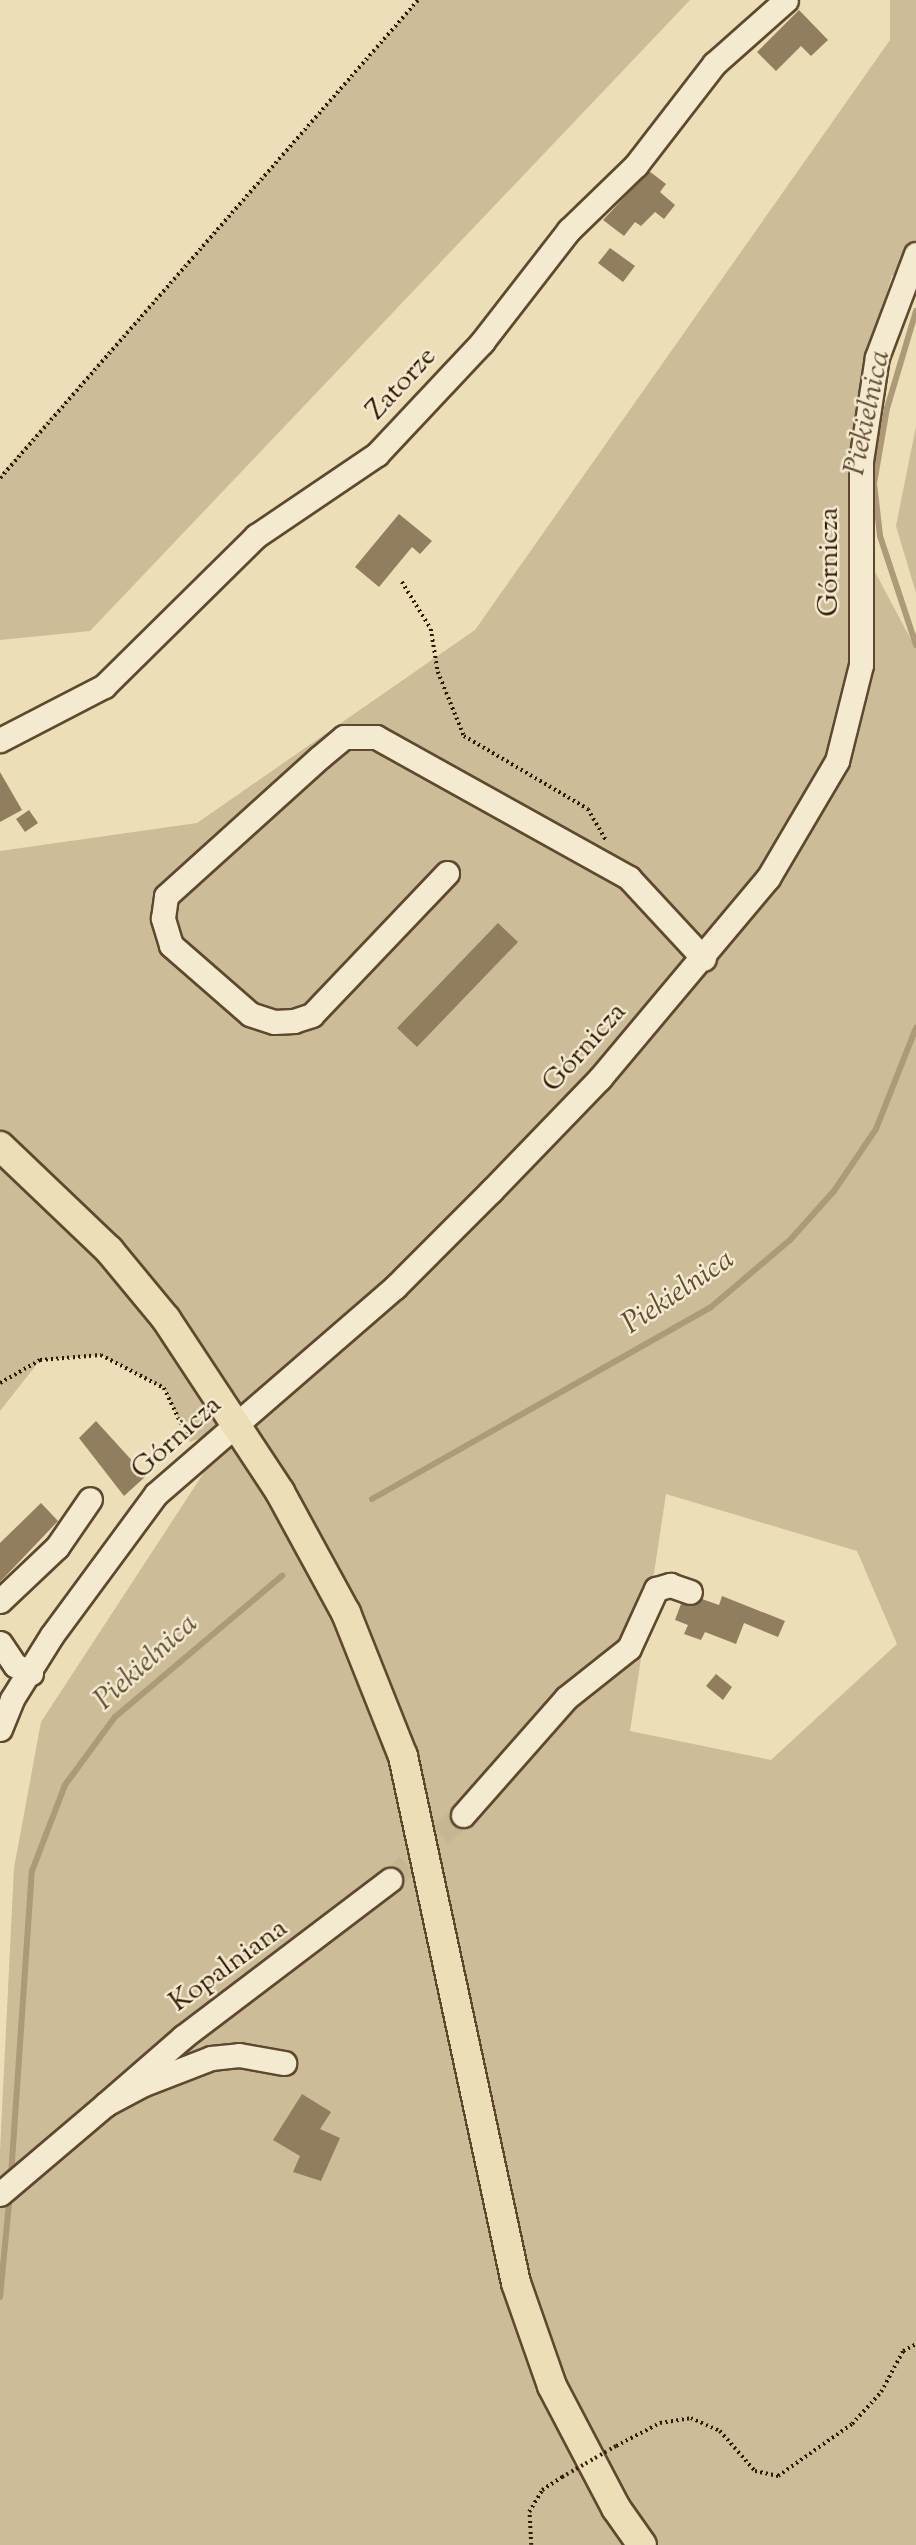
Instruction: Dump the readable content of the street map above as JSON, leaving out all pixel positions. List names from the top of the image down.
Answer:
{
  "streets": {
    "street": ["Zatorze", "Górnicza", "Kopalniana"]
  },
  "water": ["Piekielnica"]
}
